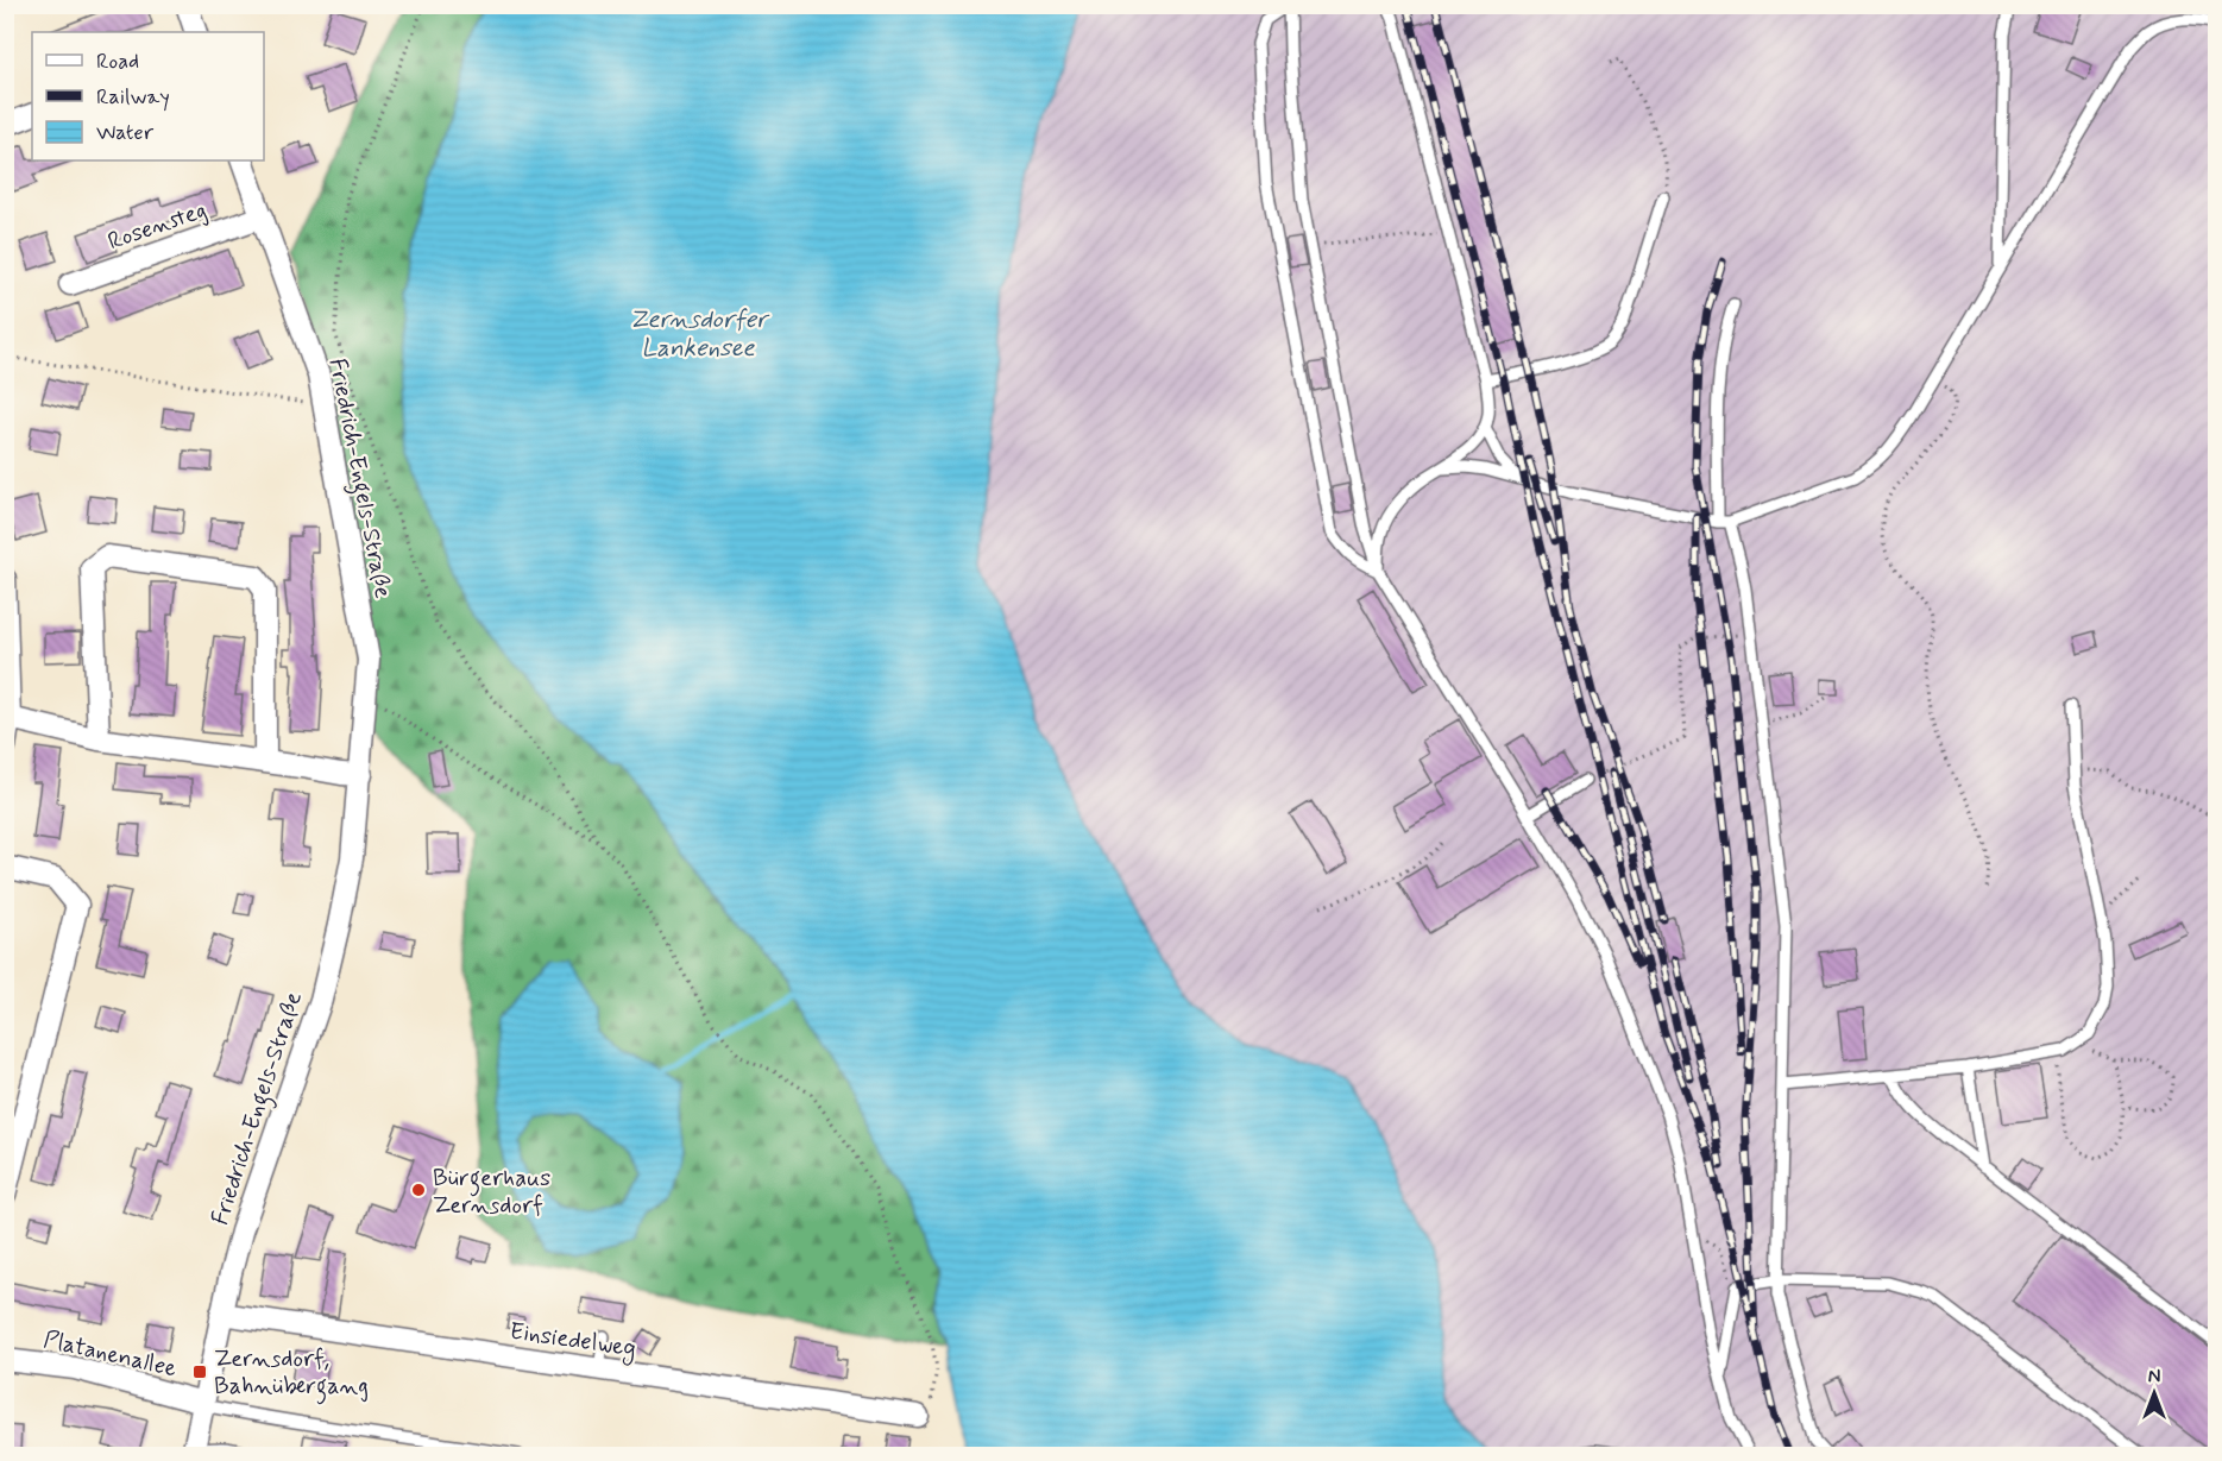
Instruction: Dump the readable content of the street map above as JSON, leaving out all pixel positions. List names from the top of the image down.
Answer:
{
  "streets": {
    "street": [
      "Rosensteg",
      "Friedrich-Engels-Straße",
      "Einsiedelweg",
      "Platanenallee"
    ]
  },
  "crossings": [
    ["Rosensteg", "Friedrich-Engels-Straße"],
    ["Friedrich-Engels-Straße", "Einsiedelweg"],
    ["Friedrich-Engels-Straße", "Platanenallee"]
  ],
  "water": ["Zernsdorfer Lankensee"],
  "places": {
    "other": ["Bürgerhaus Zernsdorf"],
    "transit": ["Zernsdorf, Bahnübergang"]
  },
  "legend": ["Road", "Railway", "Water"],
  "north": "top"
}
